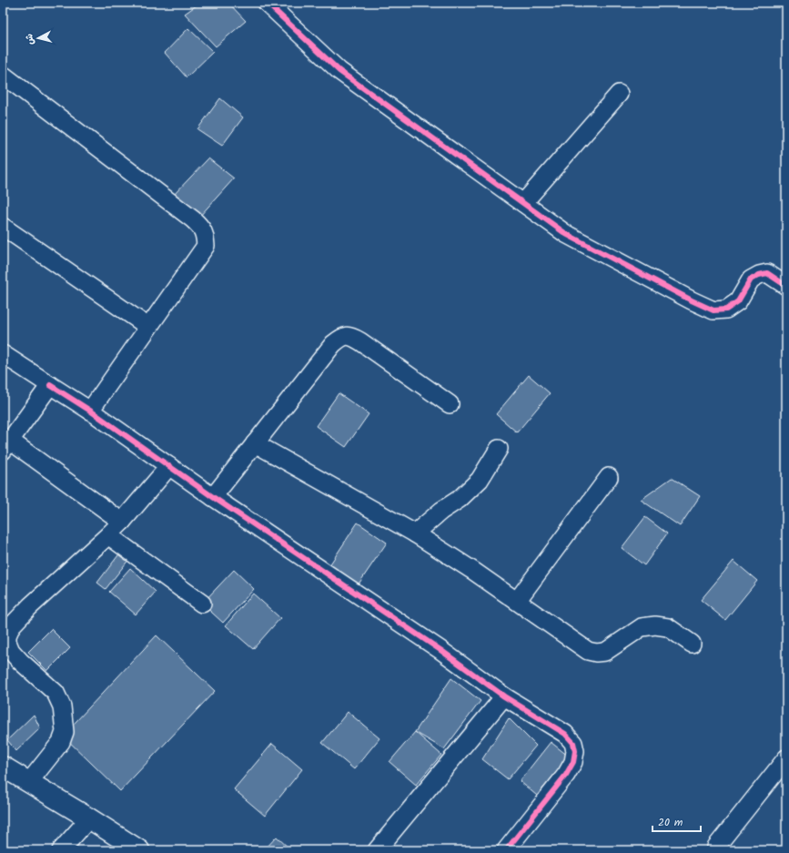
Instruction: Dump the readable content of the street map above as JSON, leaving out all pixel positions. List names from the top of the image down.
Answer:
{
  "scale_bar": "20 m",
  "north": "left"
}
